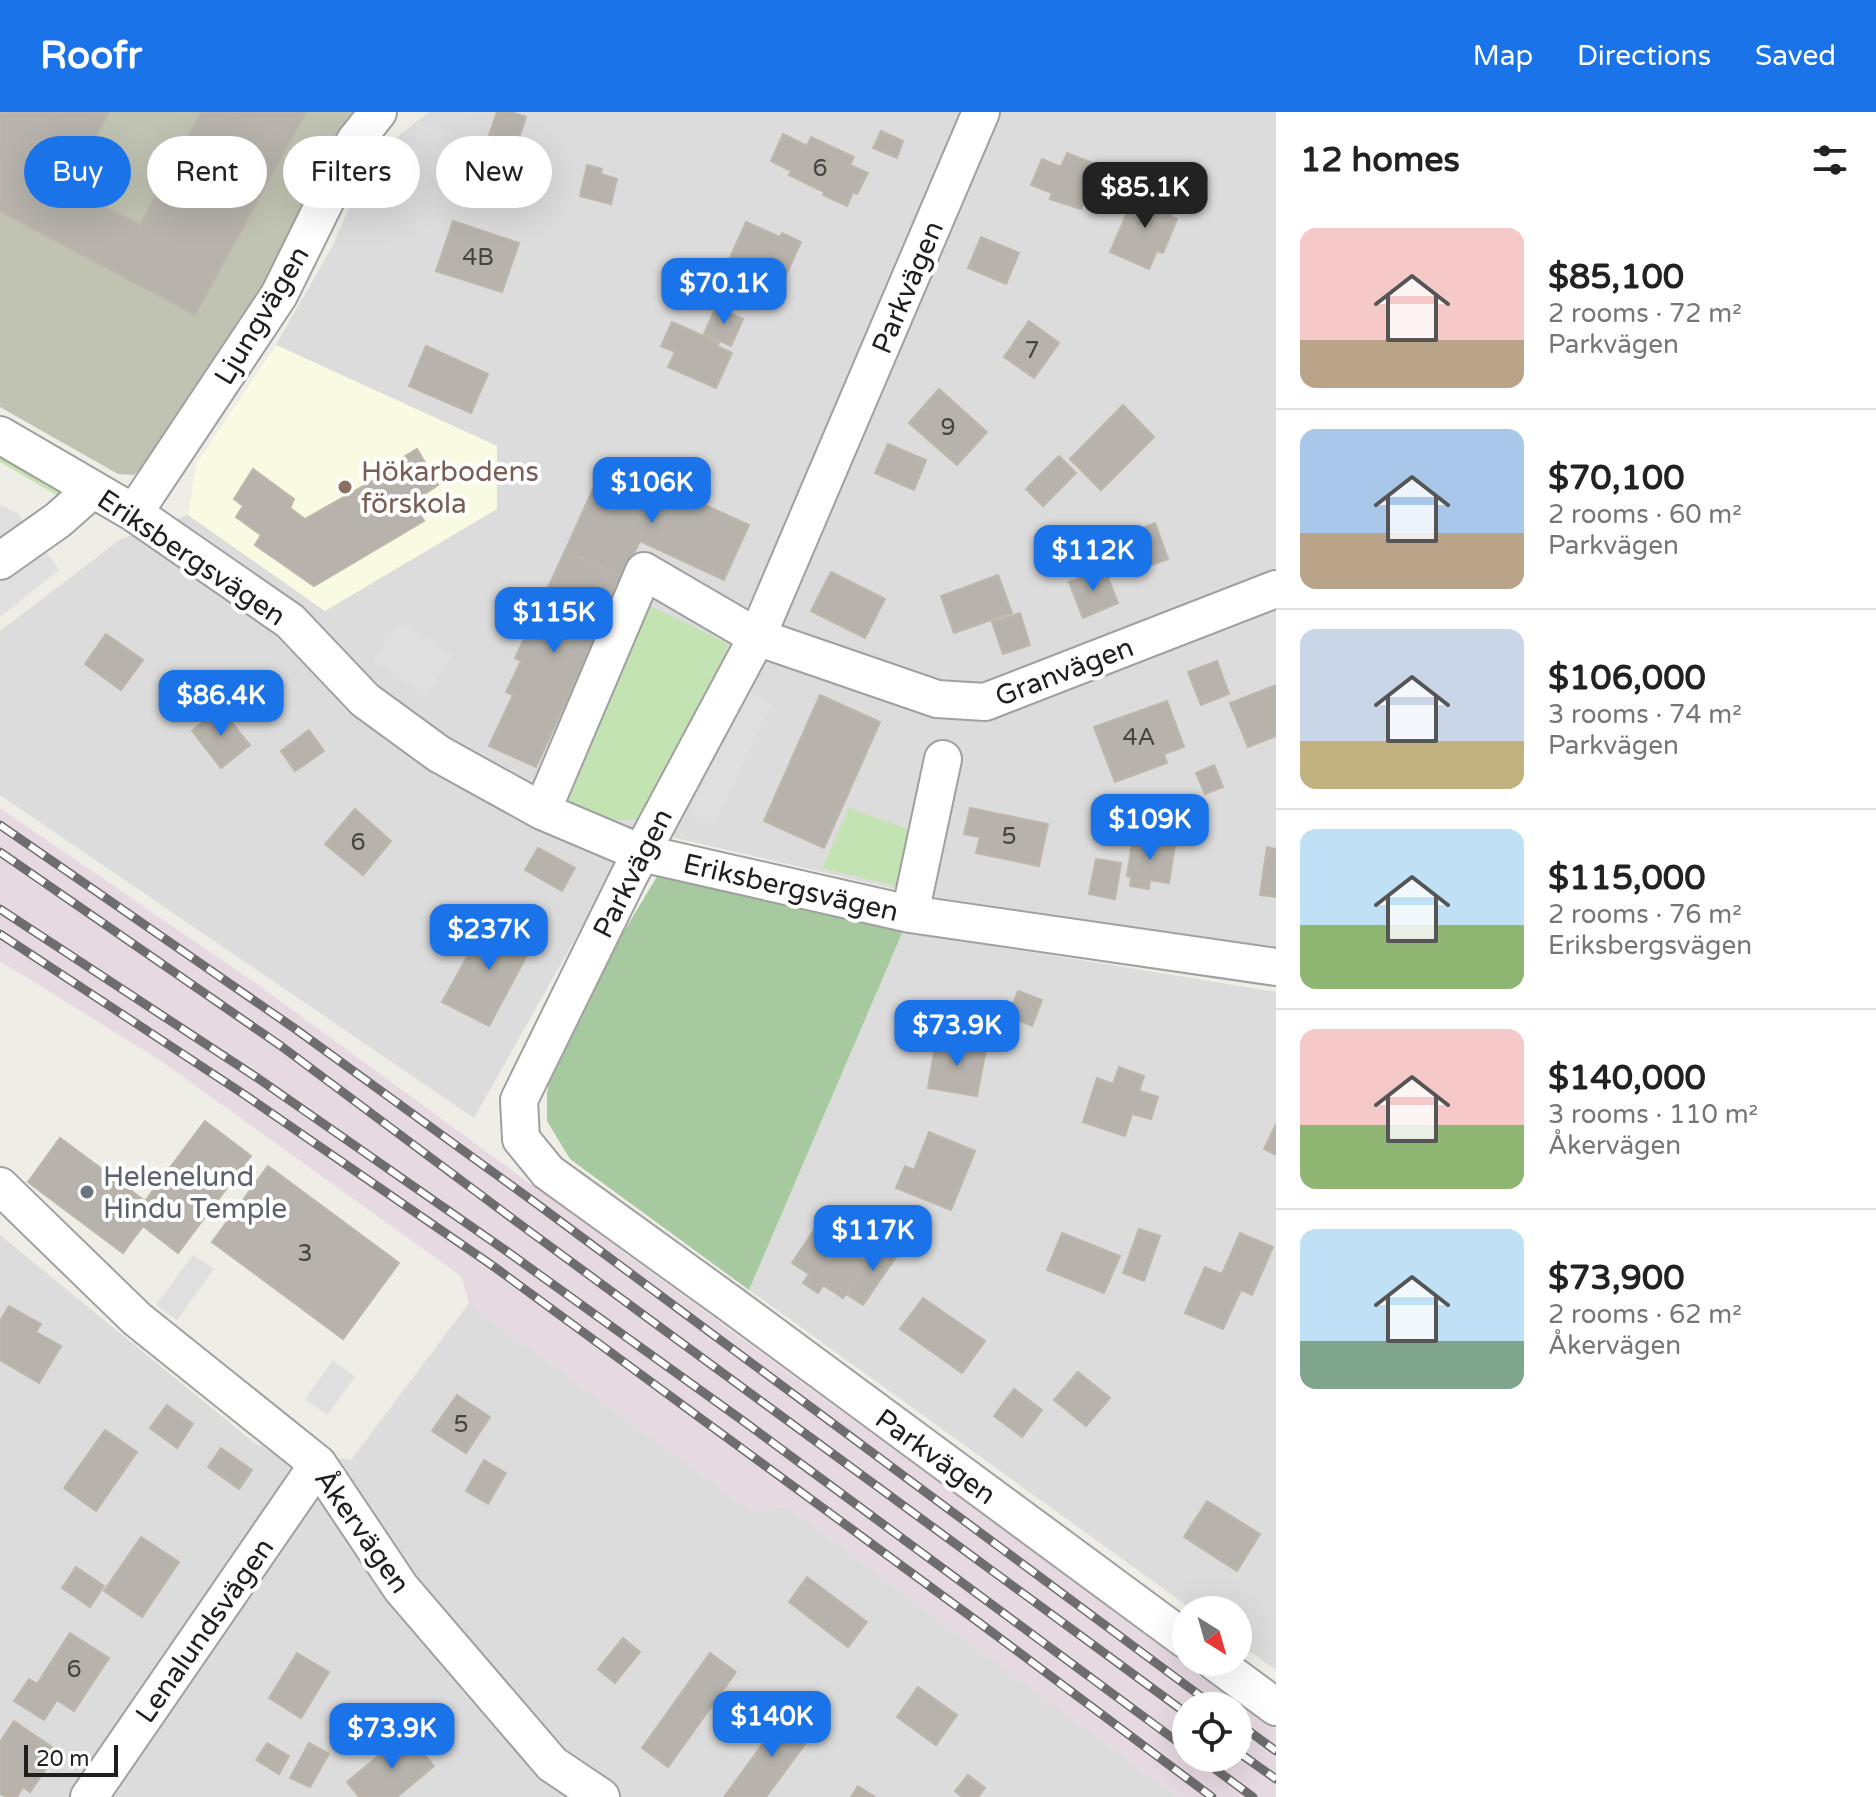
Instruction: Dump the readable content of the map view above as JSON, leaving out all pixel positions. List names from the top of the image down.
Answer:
{
  "streets": {
    "street": [
      "Parkvägen",
      "Ljungvägen",
      "Eriksbergsvägen",
      "Granvägen",
      "Åkervägen",
      "Lenalundsvägen"
    ]
  },
  "crossings": [
    ["Parkvägen", "Eriksbergsvägen"],
    ["Parkvägen", "Granvägen"],
    ["Ljungvägen", "Eriksbergsvägen"],
    ["Eriksbergsvägen", "Granvägen"],
    ["Åkervägen", "Lenalundsvägen"]
  ],
  "places": ["Hökarbodens förskola", "Helenelund Hindu Temple"],
  "house_numbers": [
    "6",
    "4B",
    "7",
    "9",
    "4A",
    "5",
    "6",
    "3",
    "5",
    "6"
  ],
  "scale_bar": "20 m",
  "north": "bottom right",
  "page": {
    "header": "Roofr",
    "nav": ["Map", "Directions", "Saved"],
    "heading": "12 homes",
    "chip": [
      "Buy",
      "Rent",
      "Filters",
      "New"
    ],
    "price": [
      "$85.1K",
      "$70.1K",
      "$106K",
      "$112K",
      "$115K",
      "$86.4K",
      "$109K",
      "$237K",
      "$73.9K",
      "$117K",
      "$140K",
      "$73.9K"
    ],
    "list": [
      {
        "name": "$85,100",
        "note": "2 rooms · 72 m² · Parkvägen"
      },
      {
        "name": "$70,100",
        "note": "2 rooms · 60 m² · Parkvägen"
      },
      {
        "name": "$106,000",
        "note": "3 rooms · 74 m² · Parkvägen"
      },
      {
        "name": "$115,000",
        "note": "2 rooms · 76 m² · Eriksbergsvägen"
      },
      {
        "name": "$140,000",
        "note": "3 rooms · 110 m² · Åkervägen"
      },
      {
        "name": "$73,900",
        "note": "2 rooms · 62 m² · Åkervägen"
      }
    ],
    "scale": "20 m"
  }
}
